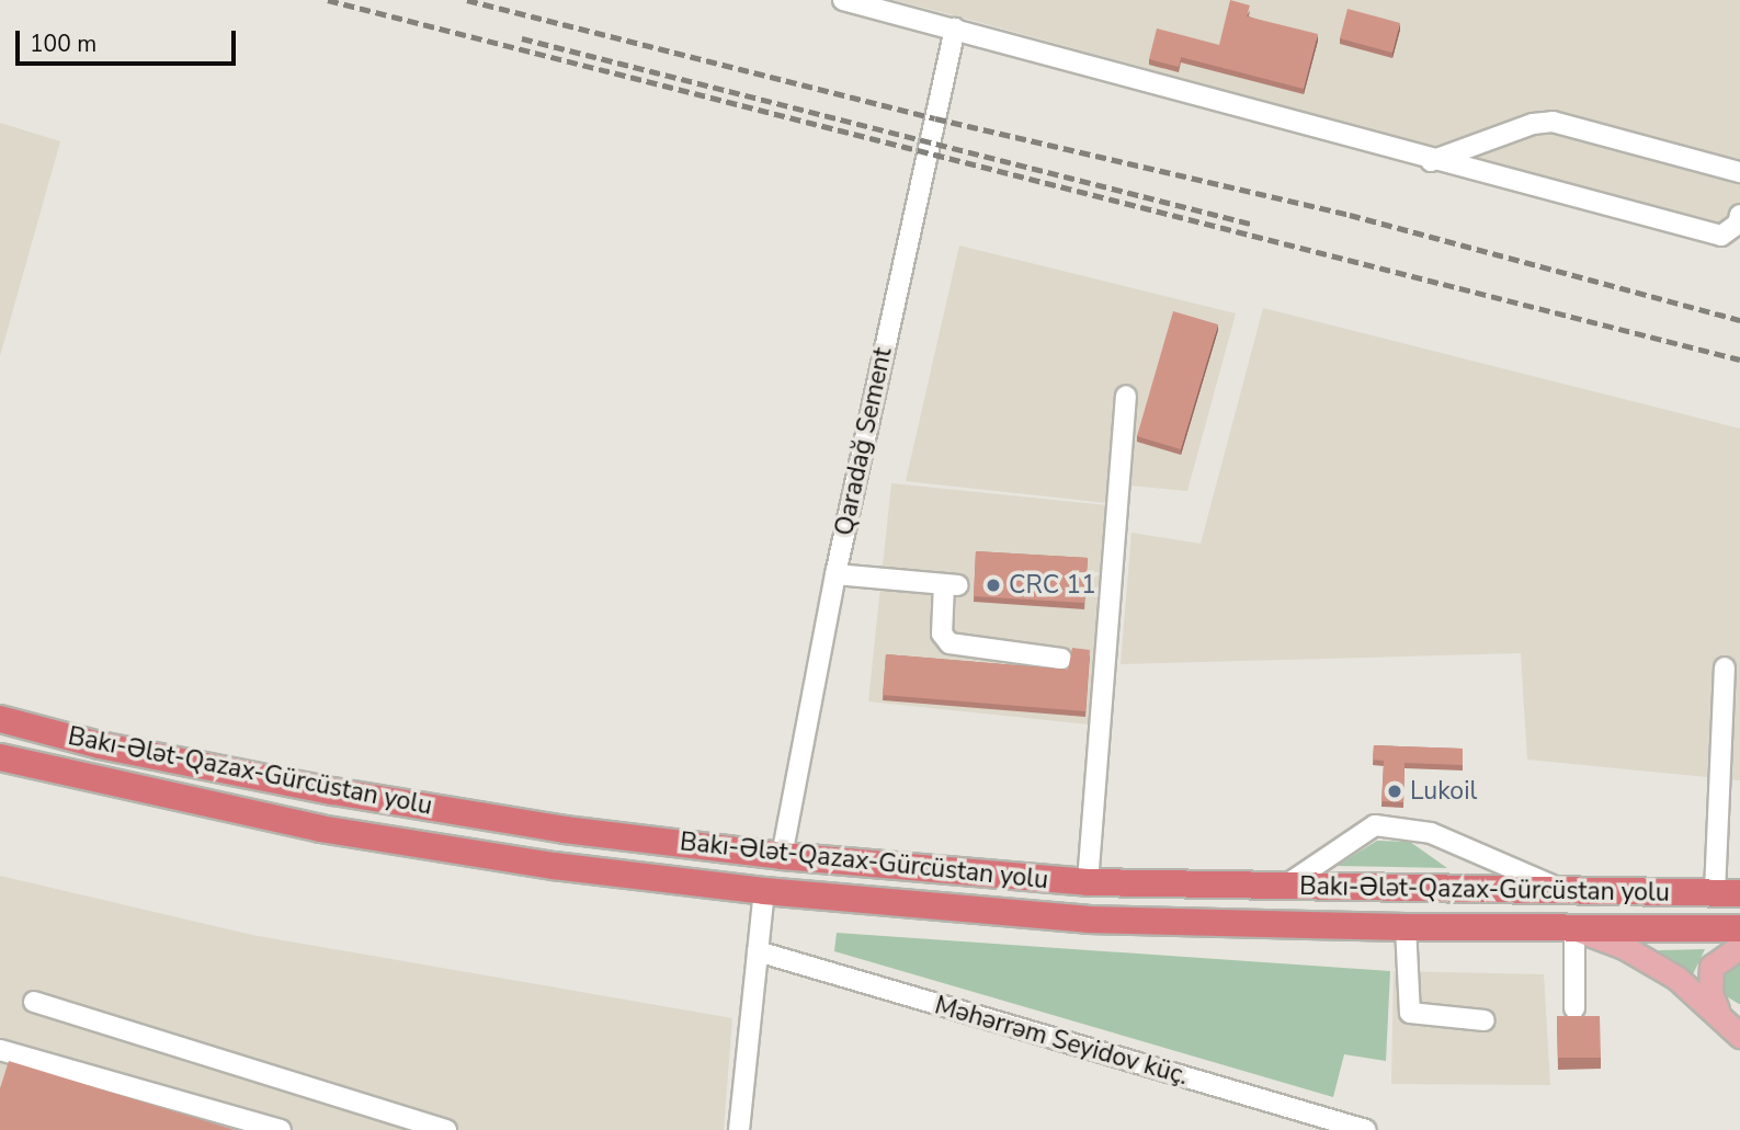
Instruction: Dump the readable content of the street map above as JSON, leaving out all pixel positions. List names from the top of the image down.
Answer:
{
  "streets": {
    "highway": ["Bakı-Ələt-Qazax-Gürcüstan yolu"],
    "street": ["Qaradağ Sement", "Məhərrəm Seyidov küç."]
  },
  "crossings": [
    ["Qaradağ Sement", "Bakı-Ələt-Qazax-Gürcüstan yolu"]
  ],
  "places": ["CRC 11", "Lukoil"],
  "scale_bar": "100 m"
}
